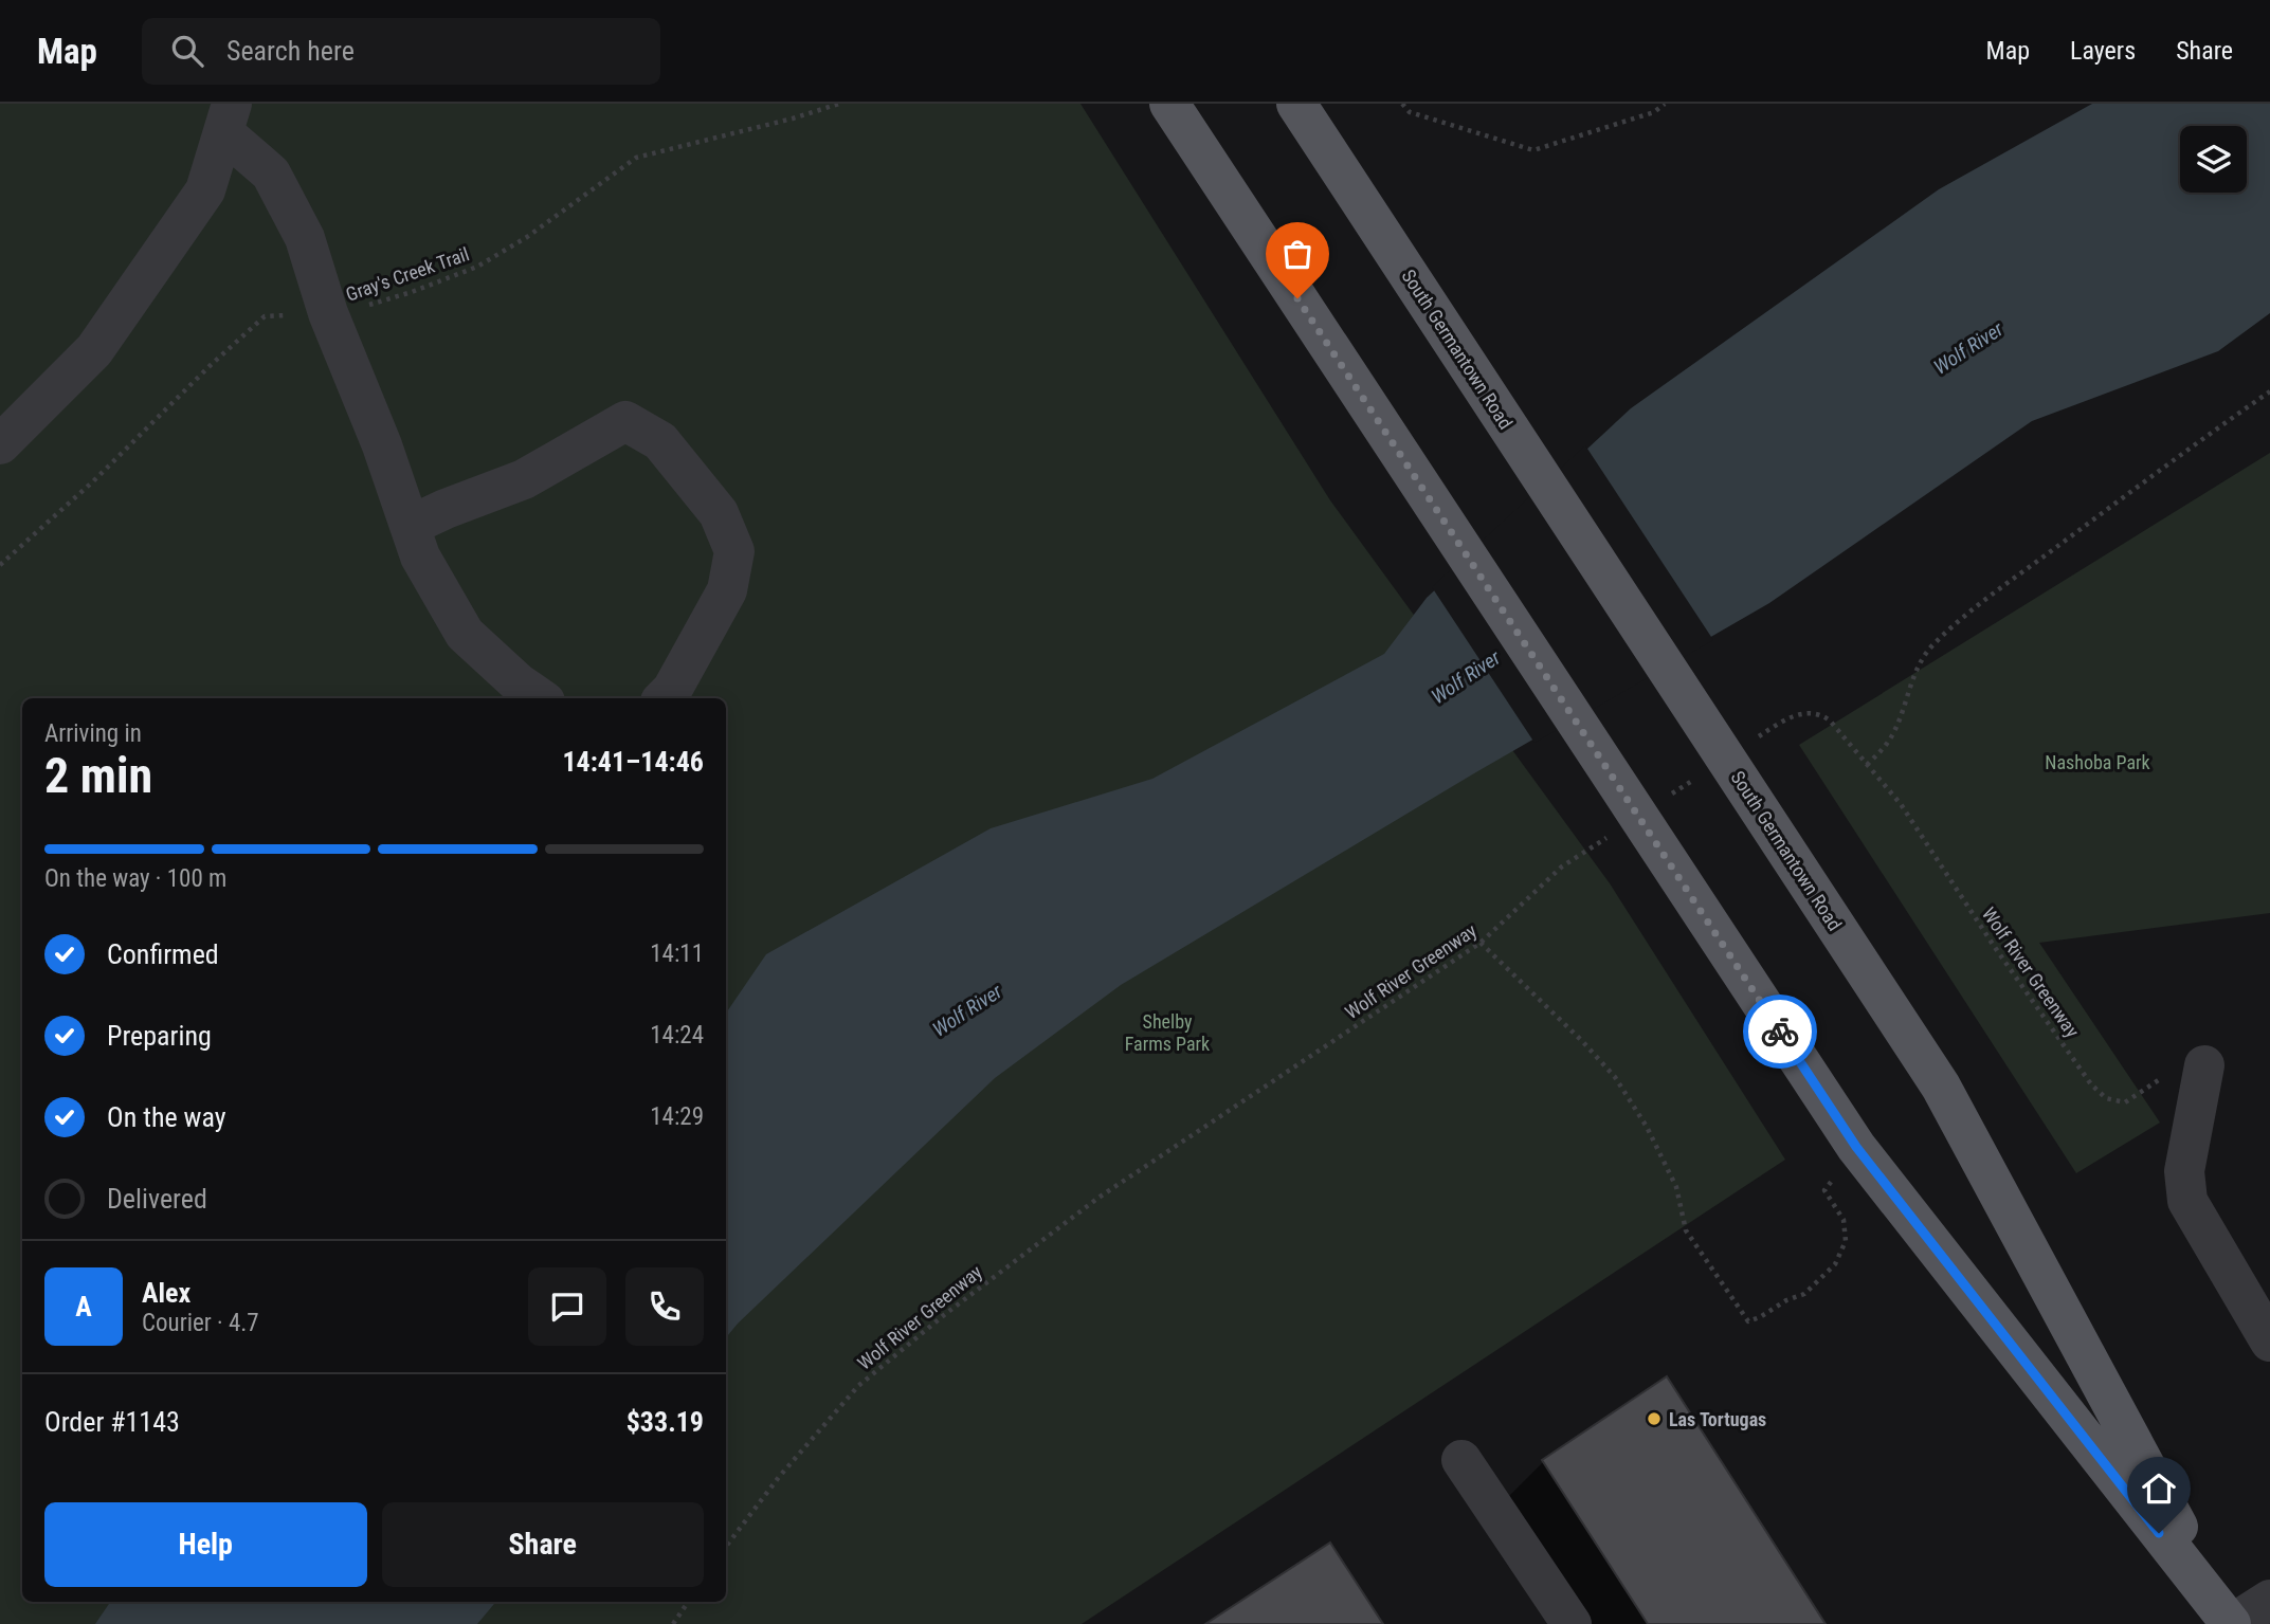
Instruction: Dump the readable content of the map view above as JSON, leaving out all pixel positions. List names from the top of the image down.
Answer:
{
  "streets": {
    "main road": ["South Germantown Road"],
    "path": ["Gray's Creek Trail", "Wolf River Greenway"]
  },
  "water": ["Wolf River"],
  "parks": ["Nashoba Park", "Shelby Farms Park"],
  "places": ["Las Tortugas"],
  "page": {
    "header": "Map",
    "search": "Search here",
    "nav": ["Map", "Layers", "Share"],
    "heading": ["2 min", "Arriving in", "14:41–14:46"],
    "panel": [
      "Alex",
      "Courier · 4.7",
      "Order #1143",
      "$33.19"
    ],
    "bar": "On the way · 100 m",
    "list": [
      ["Confirmed", "14:11"],
      ["Preparing", "14:24"],
      ["On the way", "14:29"],
      "Delivered"
    ],
    "round": "A",
    "buttons": ["Help", "Share"]
  }
}
